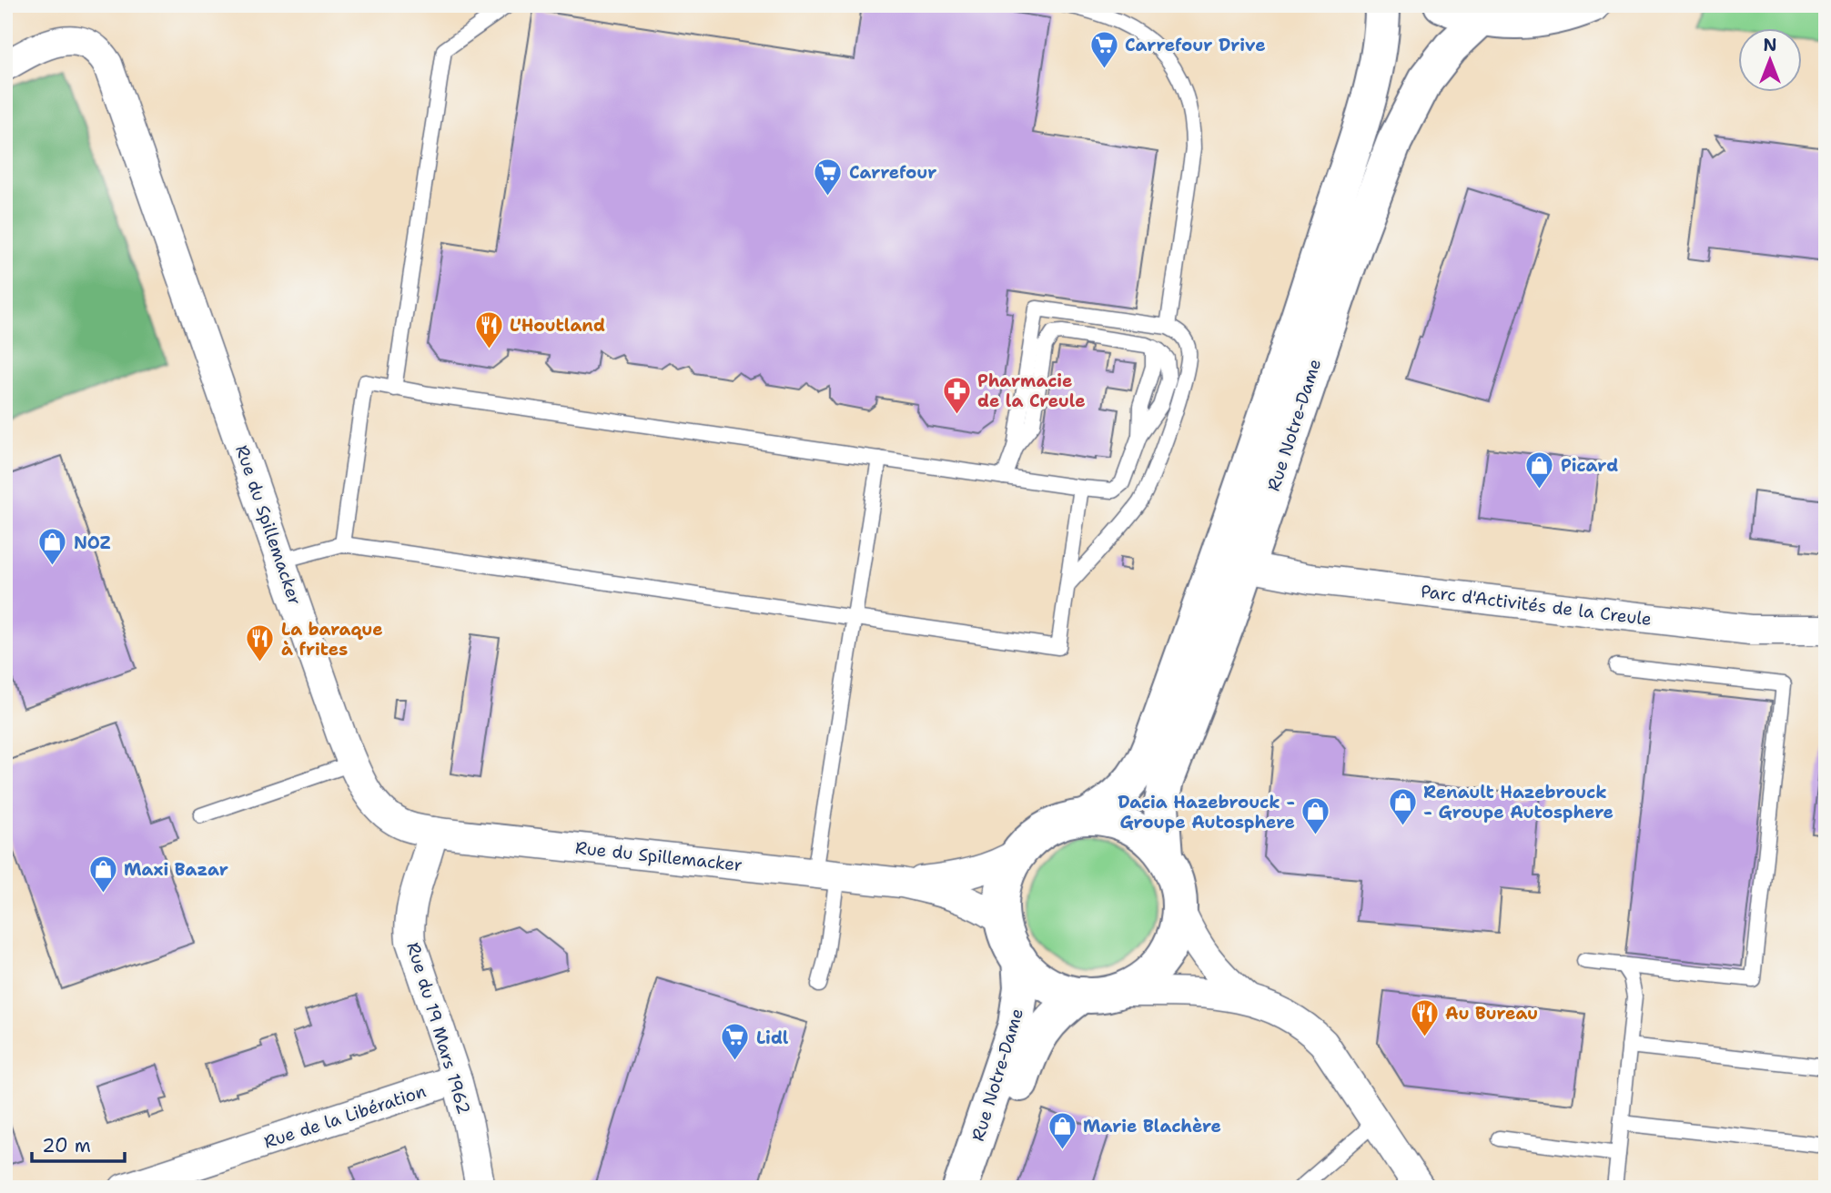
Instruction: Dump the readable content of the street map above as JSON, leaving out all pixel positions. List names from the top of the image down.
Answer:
{
  "streets": {
    "main road": ["Rue Notre-Dame"],
    "street": [
      "Rue du Spillemacker",
      "Parc d'Activités de la Creule",
      "Rue du 19 Mars 1962",
      "Rue de la Libération"
    ]
  },
  "crossings": [
    ["Rue Notre-Dame", "Rue du Spillemacker"],
    ["Rue Notre-Dame", "Parc d'Activités de la Creule"],
    ["Rue du Spillemacker", "Rue du 19 Mars 1962"],
    ["Rue du 19 Mars 1962", "Rue de la Libération"]
  ],
  "places": {
    "supermarket": ["Carrefour Drive", "Carrefour", "Lidl"],
    "restaurant": ["L'Houtland", "La baraque à frites", "Au Bureau"],
    "pharmacy": ["Pharmacie de la Creule"],
    "shop": [
      "Picard",
      "NOZ",
      "Renault Hazebrouck - Groupe Autosphere",
      "Dacia Hazebrouck - Groupe Autosphere",
      "Maxi Bazar",
      "Marie Blachère"
    ]
  },
  "scale_bar": "20 m",
  "north": "top"
}
